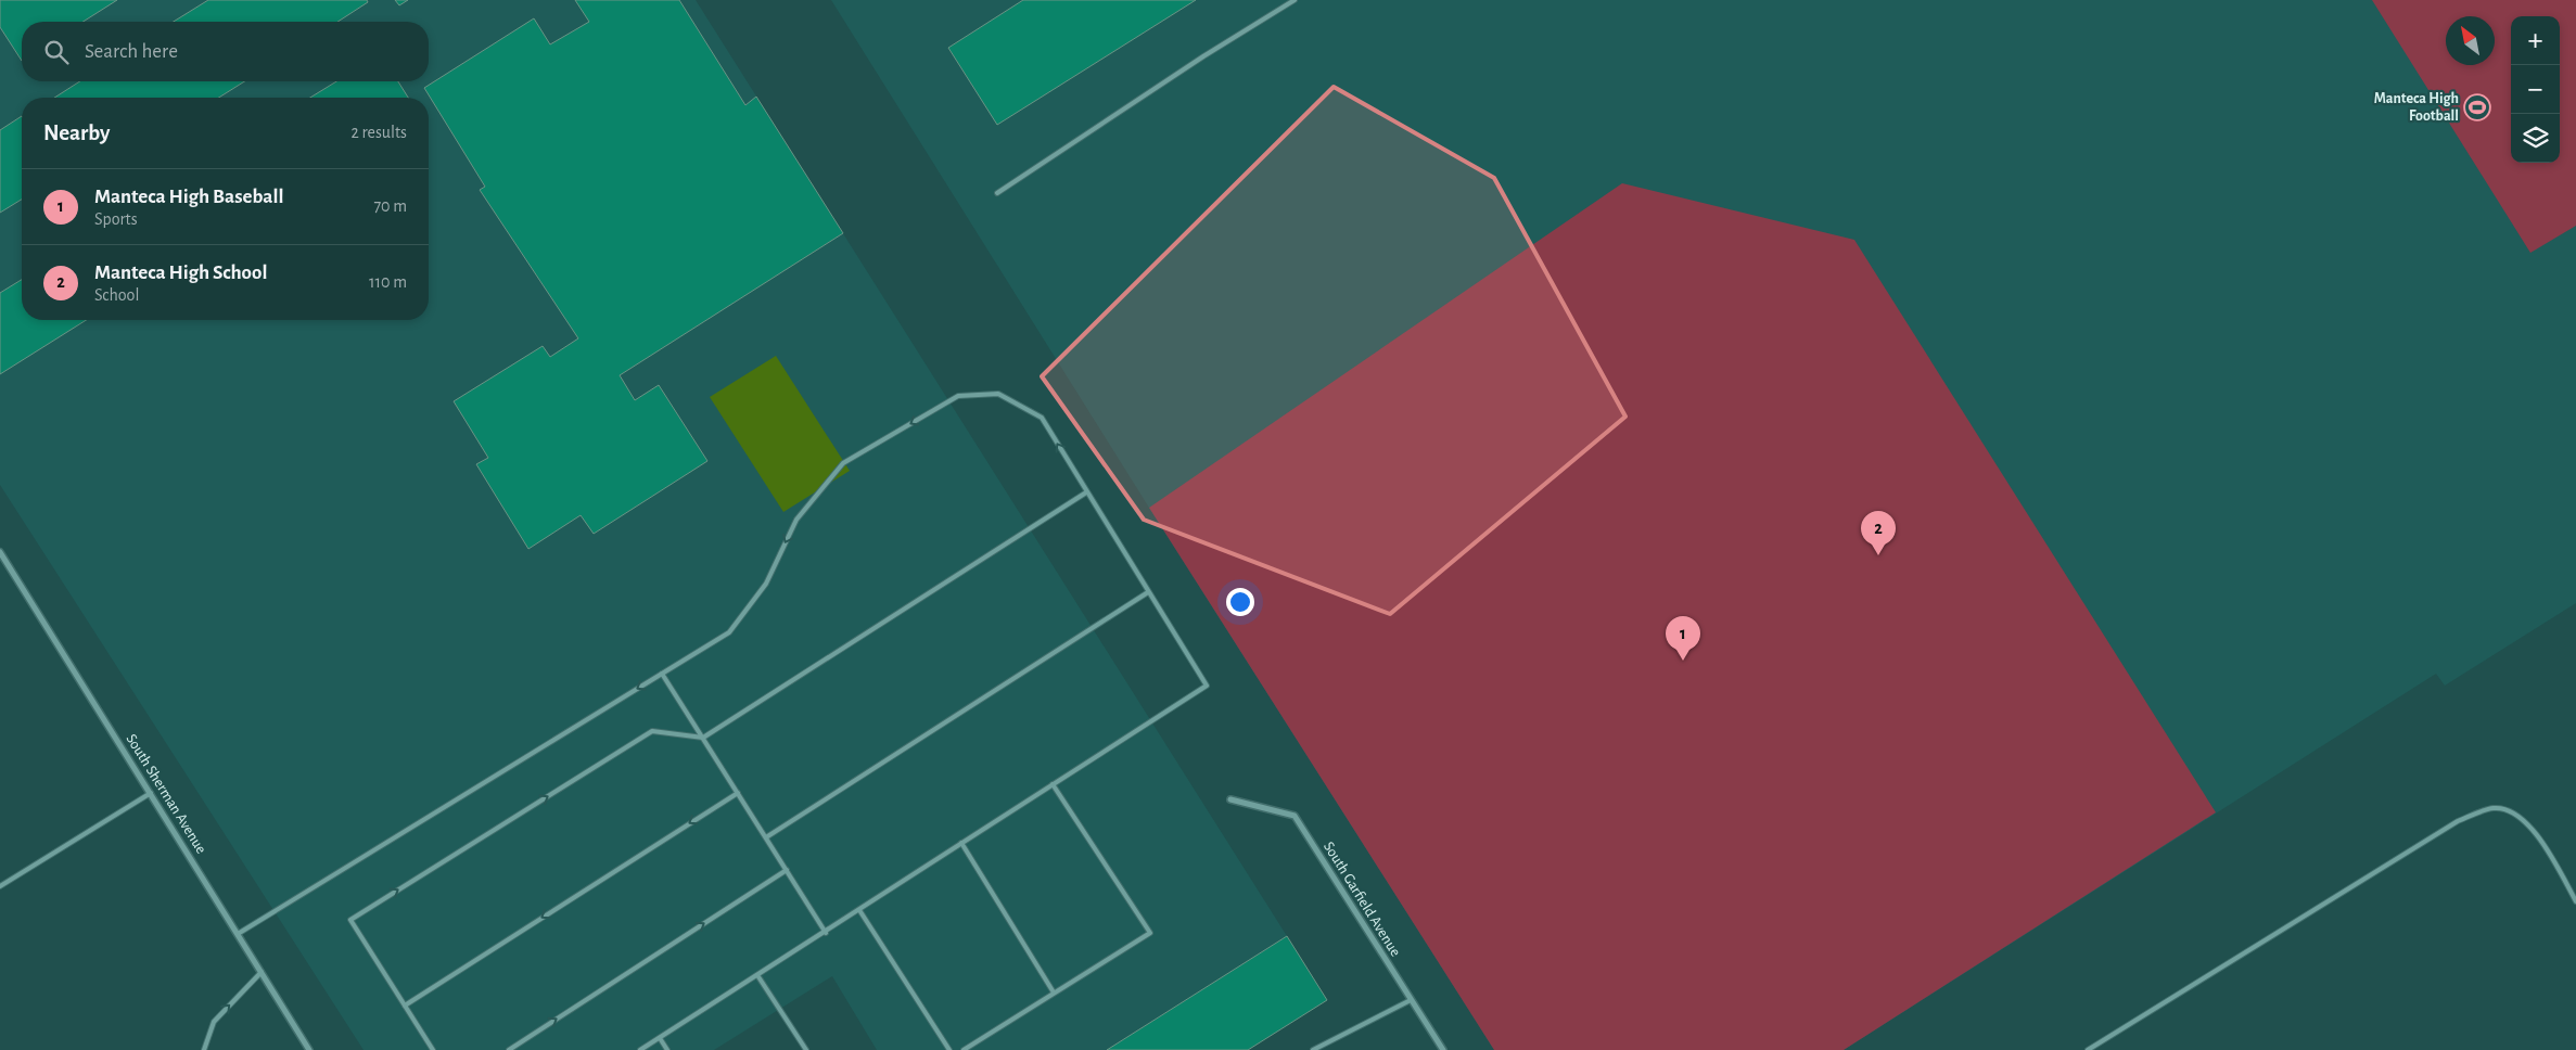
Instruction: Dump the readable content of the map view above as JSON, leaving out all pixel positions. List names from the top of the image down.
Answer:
{
  "streets": {
    "street": ["South Sherman Avenue", "South Garfield Avenue"]
  },
  "places": {
    "sports": ["Manteca High Football"]
  },
  "north": "top left",
  "page": {
    "map_buttons": ["+", "−"],
    "search": "Search here",
    "heading": ["Nearby", "2 results"],
    "list": [
      {
        "mark": "1",
        "name": "Manteca High Baseball",
        "note": "Sports",
        "value": "70 m"
      },
      {
        "mark": "2",
        "name": "Manteca High School",
        "note": "School",
        "value": "110 m"
      }
    ],
    "pins": ["2", "1"]
  }
}
